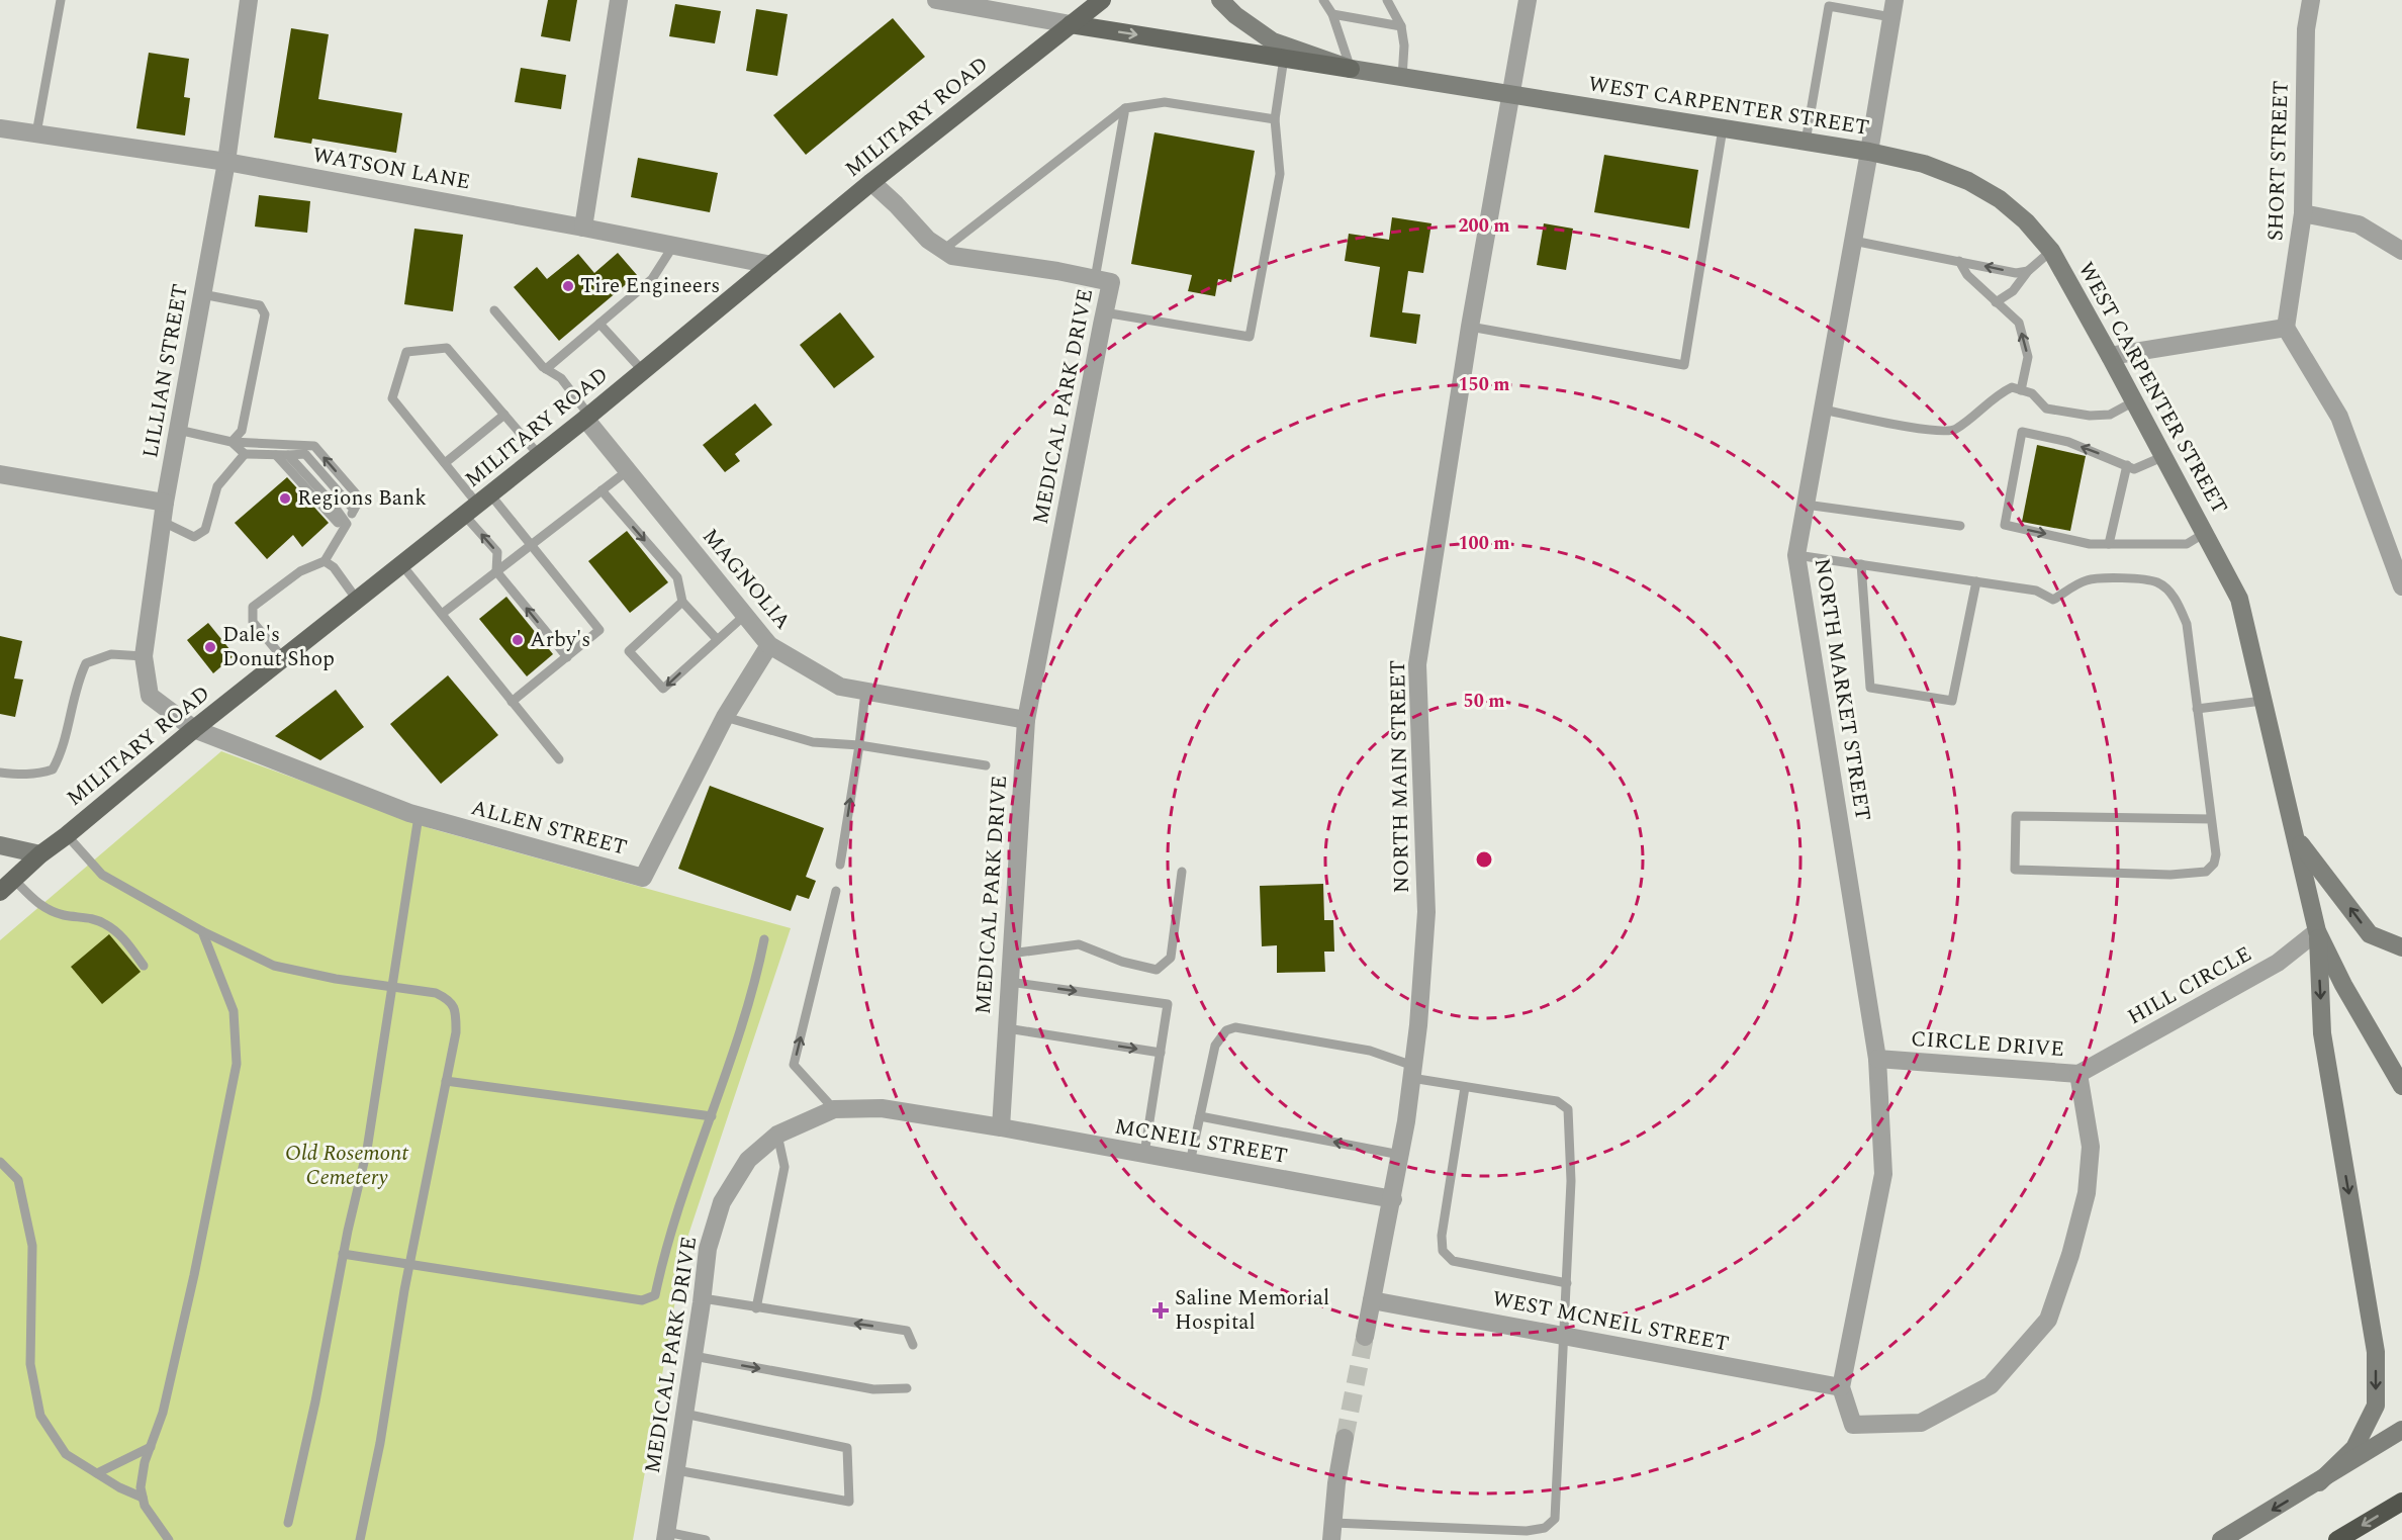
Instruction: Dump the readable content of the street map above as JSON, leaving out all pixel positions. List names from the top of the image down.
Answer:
{
  "streets": {
    "main road": ["WEST CARPENTER STREET", "MILITARY ROAD"],
    "street": [
      "SHORT STREET",
      "WATSON LANE",
      "LILLIAN STREET",
      "MEDICAL PARK DRIVE",
      "MAGNOLIA",
      "NORTH MARKET STREET",
      "NORTH MAIN STREET",
      "ALLEN STREET",
      "HILL CIRCLE",
      "CIRCLE DRIVE",
      "MCNEIL STREET",
      "WEST MCNEIL STREET"
    ]
  },
  "crossings": [
    ["WEST CARPENTER STREET", "NORTH MARKET STREET"],
    ["WEST CARPENTER STREET", "NORTH MAIN STREET"],
    ["WEST CARPENTER STREET", "HILL CIRCLE"],
    ["MILITARY ROAD", "WATSON LANE"],
    ["MILITARY ROAD", "LILLIAN STREET"],
    ["MILITARY ROAD", "MEDICAL PARK DRIVE"],
    ["MILITARY ROAD", "MAGNOLIA"],
    ["MILITARY ROAD", "ALLEN STREET"],
    ["WATSON LANE", "LILLIAN STREET"],
    ["LILLIAN STREET", "ALLEN STREET"],
    ["MEDICAL PARK DRIVE", "MAGNOLIA"],
    ["MEDICAL PARK DRIVE", "MCNEIL STREET"],
    ["MAGNOLIA", "ALLEN STREET"],
    ["NORTH MARKET STREET", "CIRCLE DRIVE"],
    ["NORTH MARKET STREET", "WEST MCNEIL STREET"],
    ["NORTH MAIN STREET", "MCNEIL STREET"],
    ["NORTH MAIN STREET", "WEST MCNEIL STREET"],
    ["HILL CIRCLE", "CIRCLE DRIVE"],
    ["CIRCLE DRIVE", "WEST MCNEIL STREET"]
  ],
  "parks": ["Old Rosemont Cemetery"],
  "places": {
    "other": [
      "Tire Engineers",
      "Regions Bank",
      "Arby's",
      "Dale's Donut Shop"
    ],
    "health": ["Saline Memorial Hospital"]
  },
  "rings": [
    "200 m",
    "150 m",
    "100 m",
    "50 m"
  ]
}
